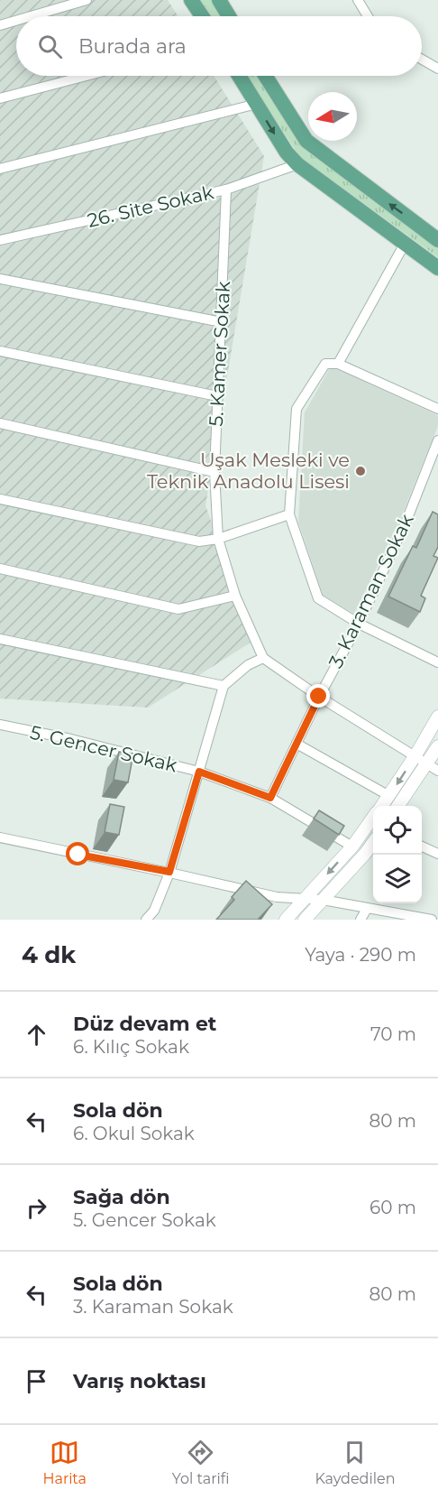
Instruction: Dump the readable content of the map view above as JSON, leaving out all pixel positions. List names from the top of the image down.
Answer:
{
  "streets": {
    "street": [
      "26. Site Sokak",
      "5. Kamer Sokak",
      "3. Karaman Sokak",
      "5. Gencer Sokak"
    ]
  },
  "crossings": [
    ["26. Site Sokak", "5. Kamer Sokak"],
    ["3. Karaman Sokak", "5. Gencer Sokak"]
  ],
  "places": ["Uşak Mesleki ve Teknik Anadolu Lisesi"],
  "north": "left",
  "page": {
    "search": "Burada ara",
    "heading": ["4 dk", "Yaya · 290 m"],
    "list": [
      ["Düz devam et", "6. Kılıç Sokak", "70 m"],
      ["Sola dön", "6. Okul Sokak", "80 m"],
      ["Sağa dön", "5. Gencer Sokak", "60 m"],
      ["Sola dön", "3. Karaman Sokak", "80 m"],
      "Varış noktası"
    ],
    "nav": ["Harita", "Yol tarifi", "Kaydedilen"]
  }
}
